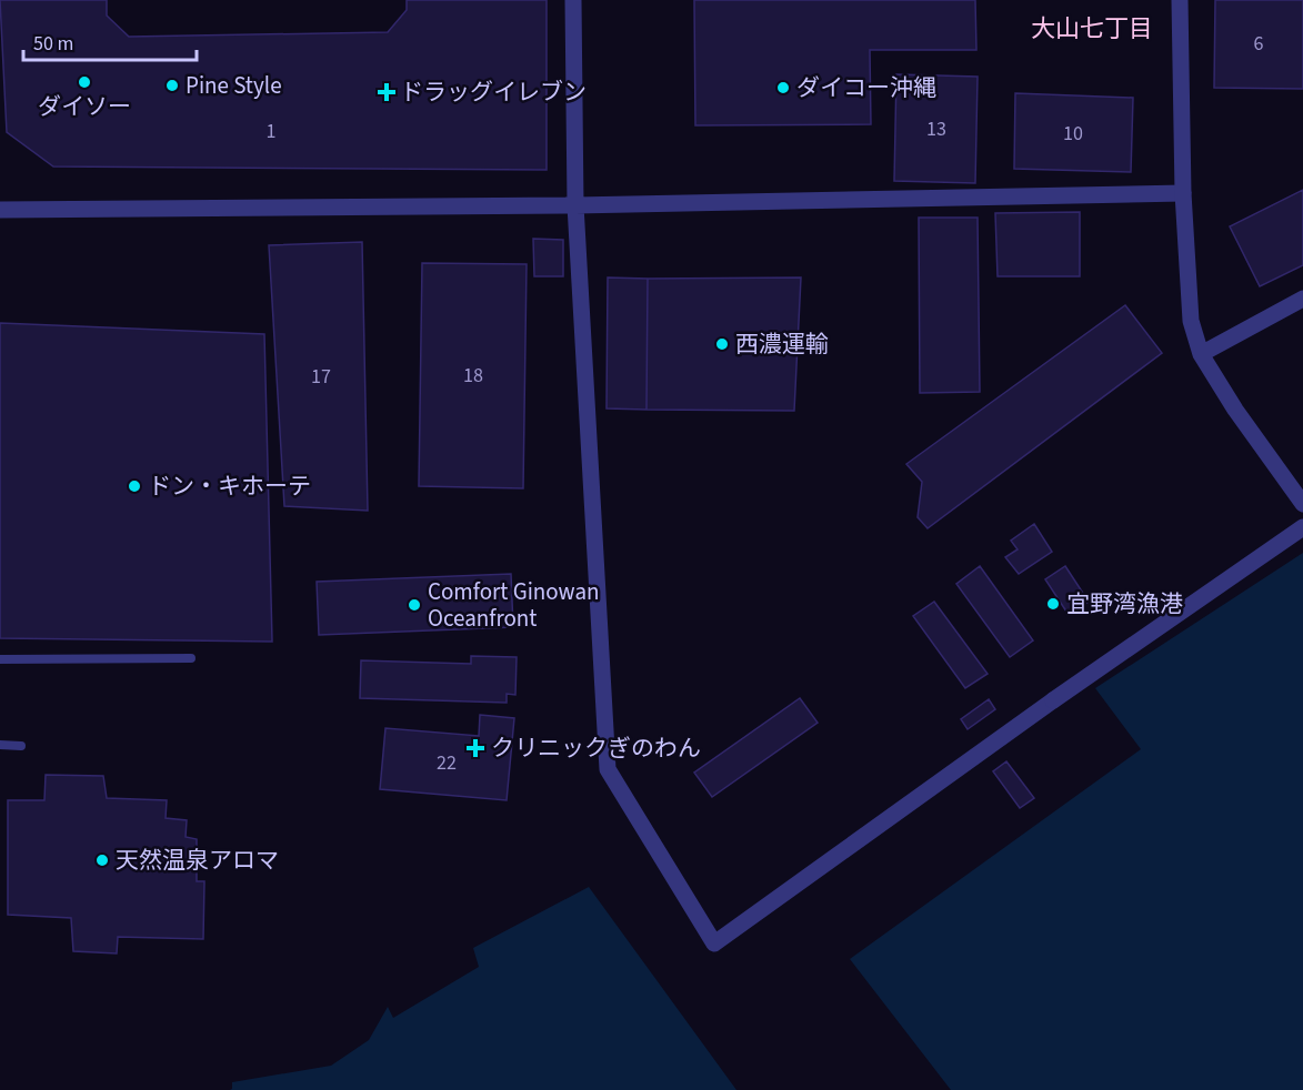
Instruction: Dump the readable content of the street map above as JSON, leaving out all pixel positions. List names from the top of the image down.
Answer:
{
  "districts": ["大山七丁目"],
  "places": {
    "other": [
      "ダイソー",
      "Pine Style",
      "ダイコー沖縄",
      "西濃運輸",
      "ドン・キホーテ",
      "宜野湾漁港",
      "Comfort Ginowan Oceanfront",
      "天然温泉アロマ"
    ],
    "health": ["ドラッグイレブン", "クリニックぎのわん"]
  },
  "house_numbers": [
    "6",
    "13",
    "1",
    "10",
    "18",
    "17",
    "22"
  ],
  "scale_bar": "50 m"
}
